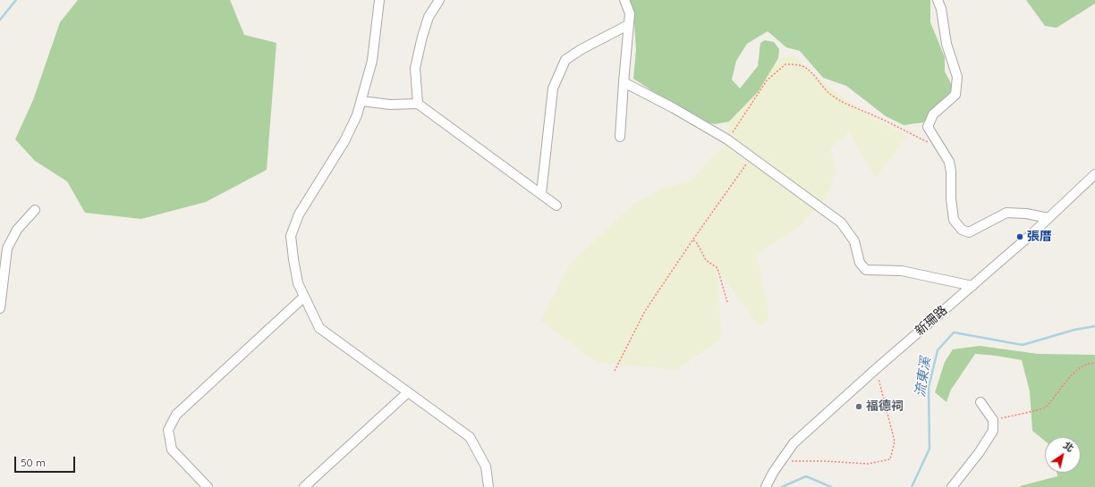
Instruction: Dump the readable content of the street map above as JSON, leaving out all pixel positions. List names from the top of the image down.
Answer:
{
  "streets": {
    "street": ["新珊路"]
  },
  "water": ["流東溪"],
  "places": ["張厝", "福德祠"],
  "scale_bar": "50 m",
  "north": "top right"
}
